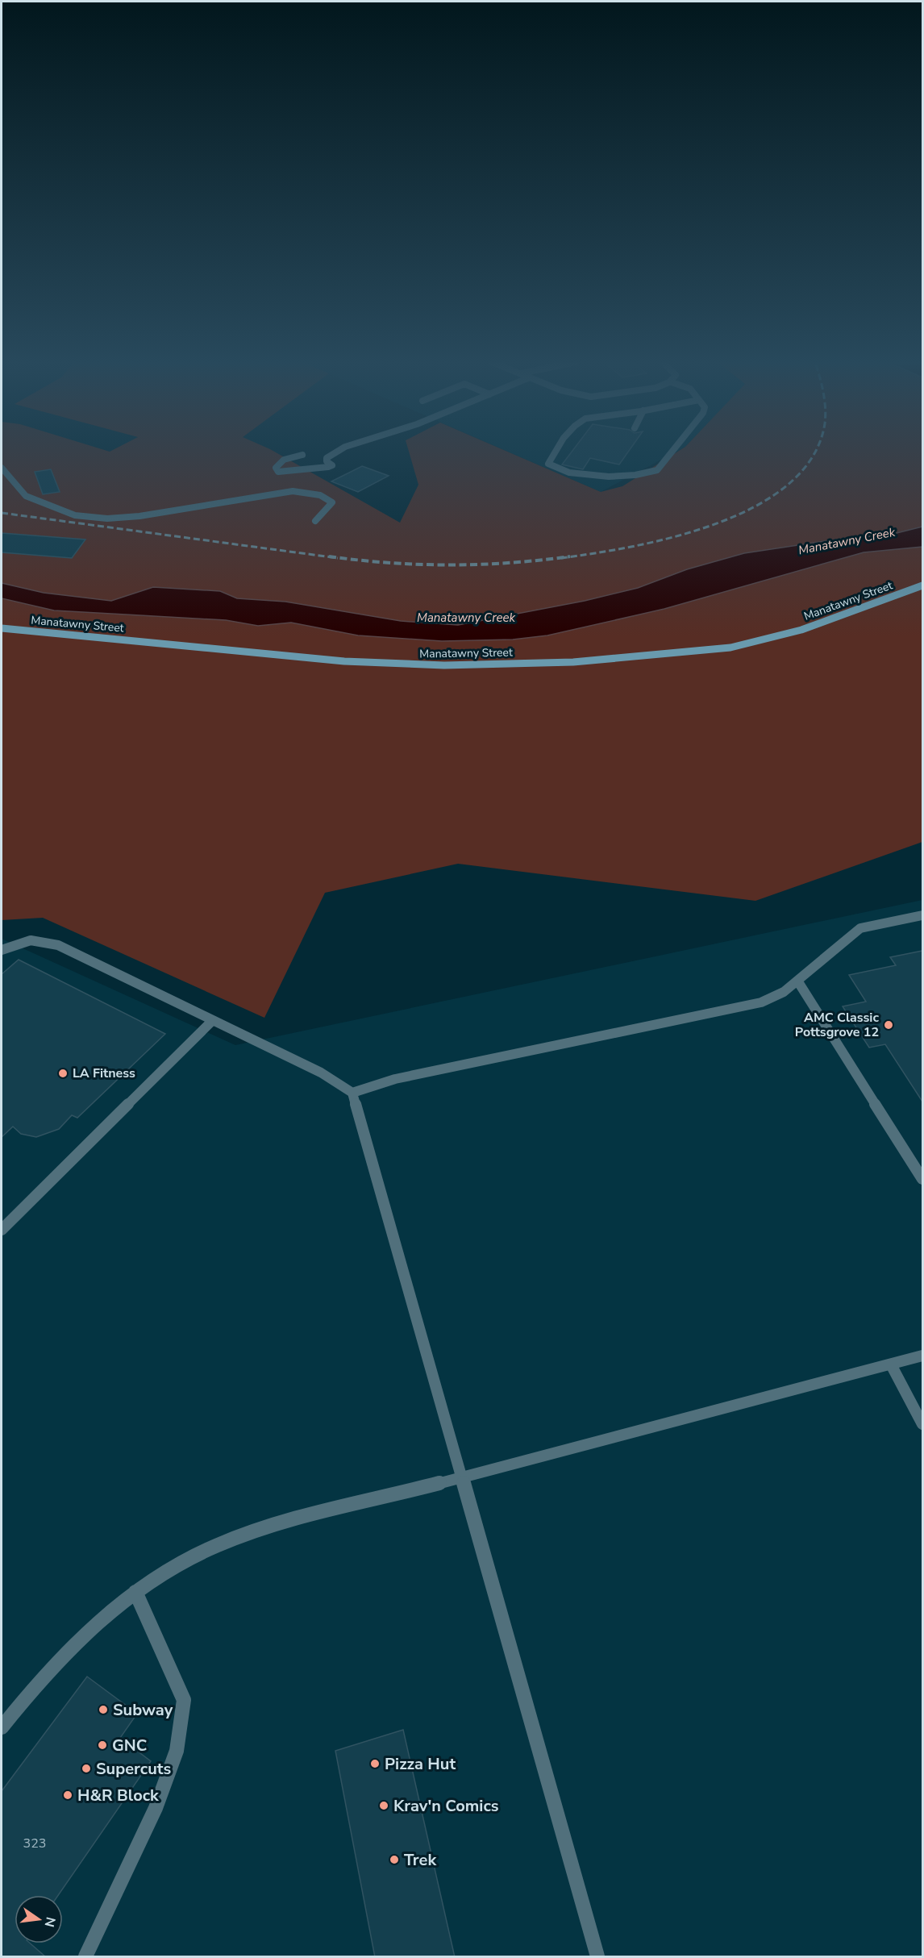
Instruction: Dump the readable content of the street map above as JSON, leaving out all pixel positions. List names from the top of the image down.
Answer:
{
  "streets": {
    "street": ["Manatawny Street"]
  },
  "water": ["Manatawny Creek"],
  "places": [
    "AMC Classic Pottsgrove 12",
    "LA Fitness",
    "Subway",
    "GNC",
    "Pizza Hut",
    "Supercuts",
    "H&R Block",
    "Krav'n Comics",
    "Trek"
  ],
  "house_numbers": ["323"],
  "north": "right"
}
